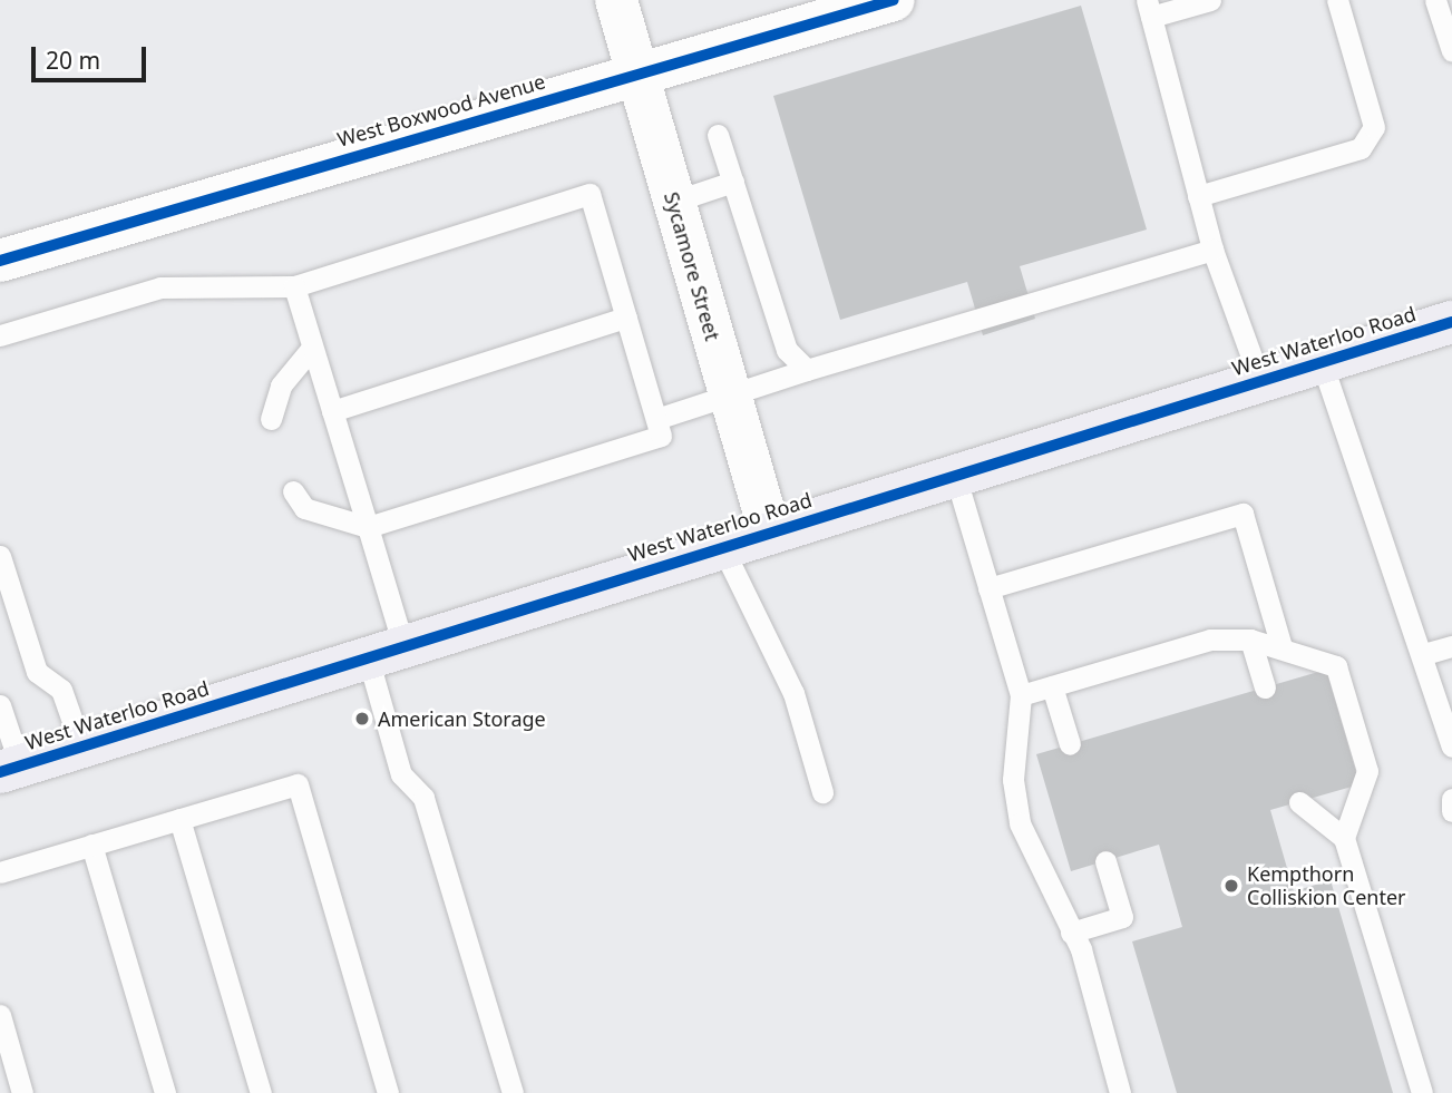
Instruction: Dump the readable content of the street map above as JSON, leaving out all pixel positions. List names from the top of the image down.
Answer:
{
  "streets": {
    "main road": ["West Waterloo Road"],
    "street": ["West Boxwood Avenue", "Sycamore Street"]
  },
  "crossings": [
    ["West Boxwood Avenue", "Sycamore Street"],
    ["Sycamore Street", "West Waterloo Road"]
  ],
  "places": ["American Storage", "Kempthorn Colliskion Center"],
  "scale_bar": "20 m"
}
